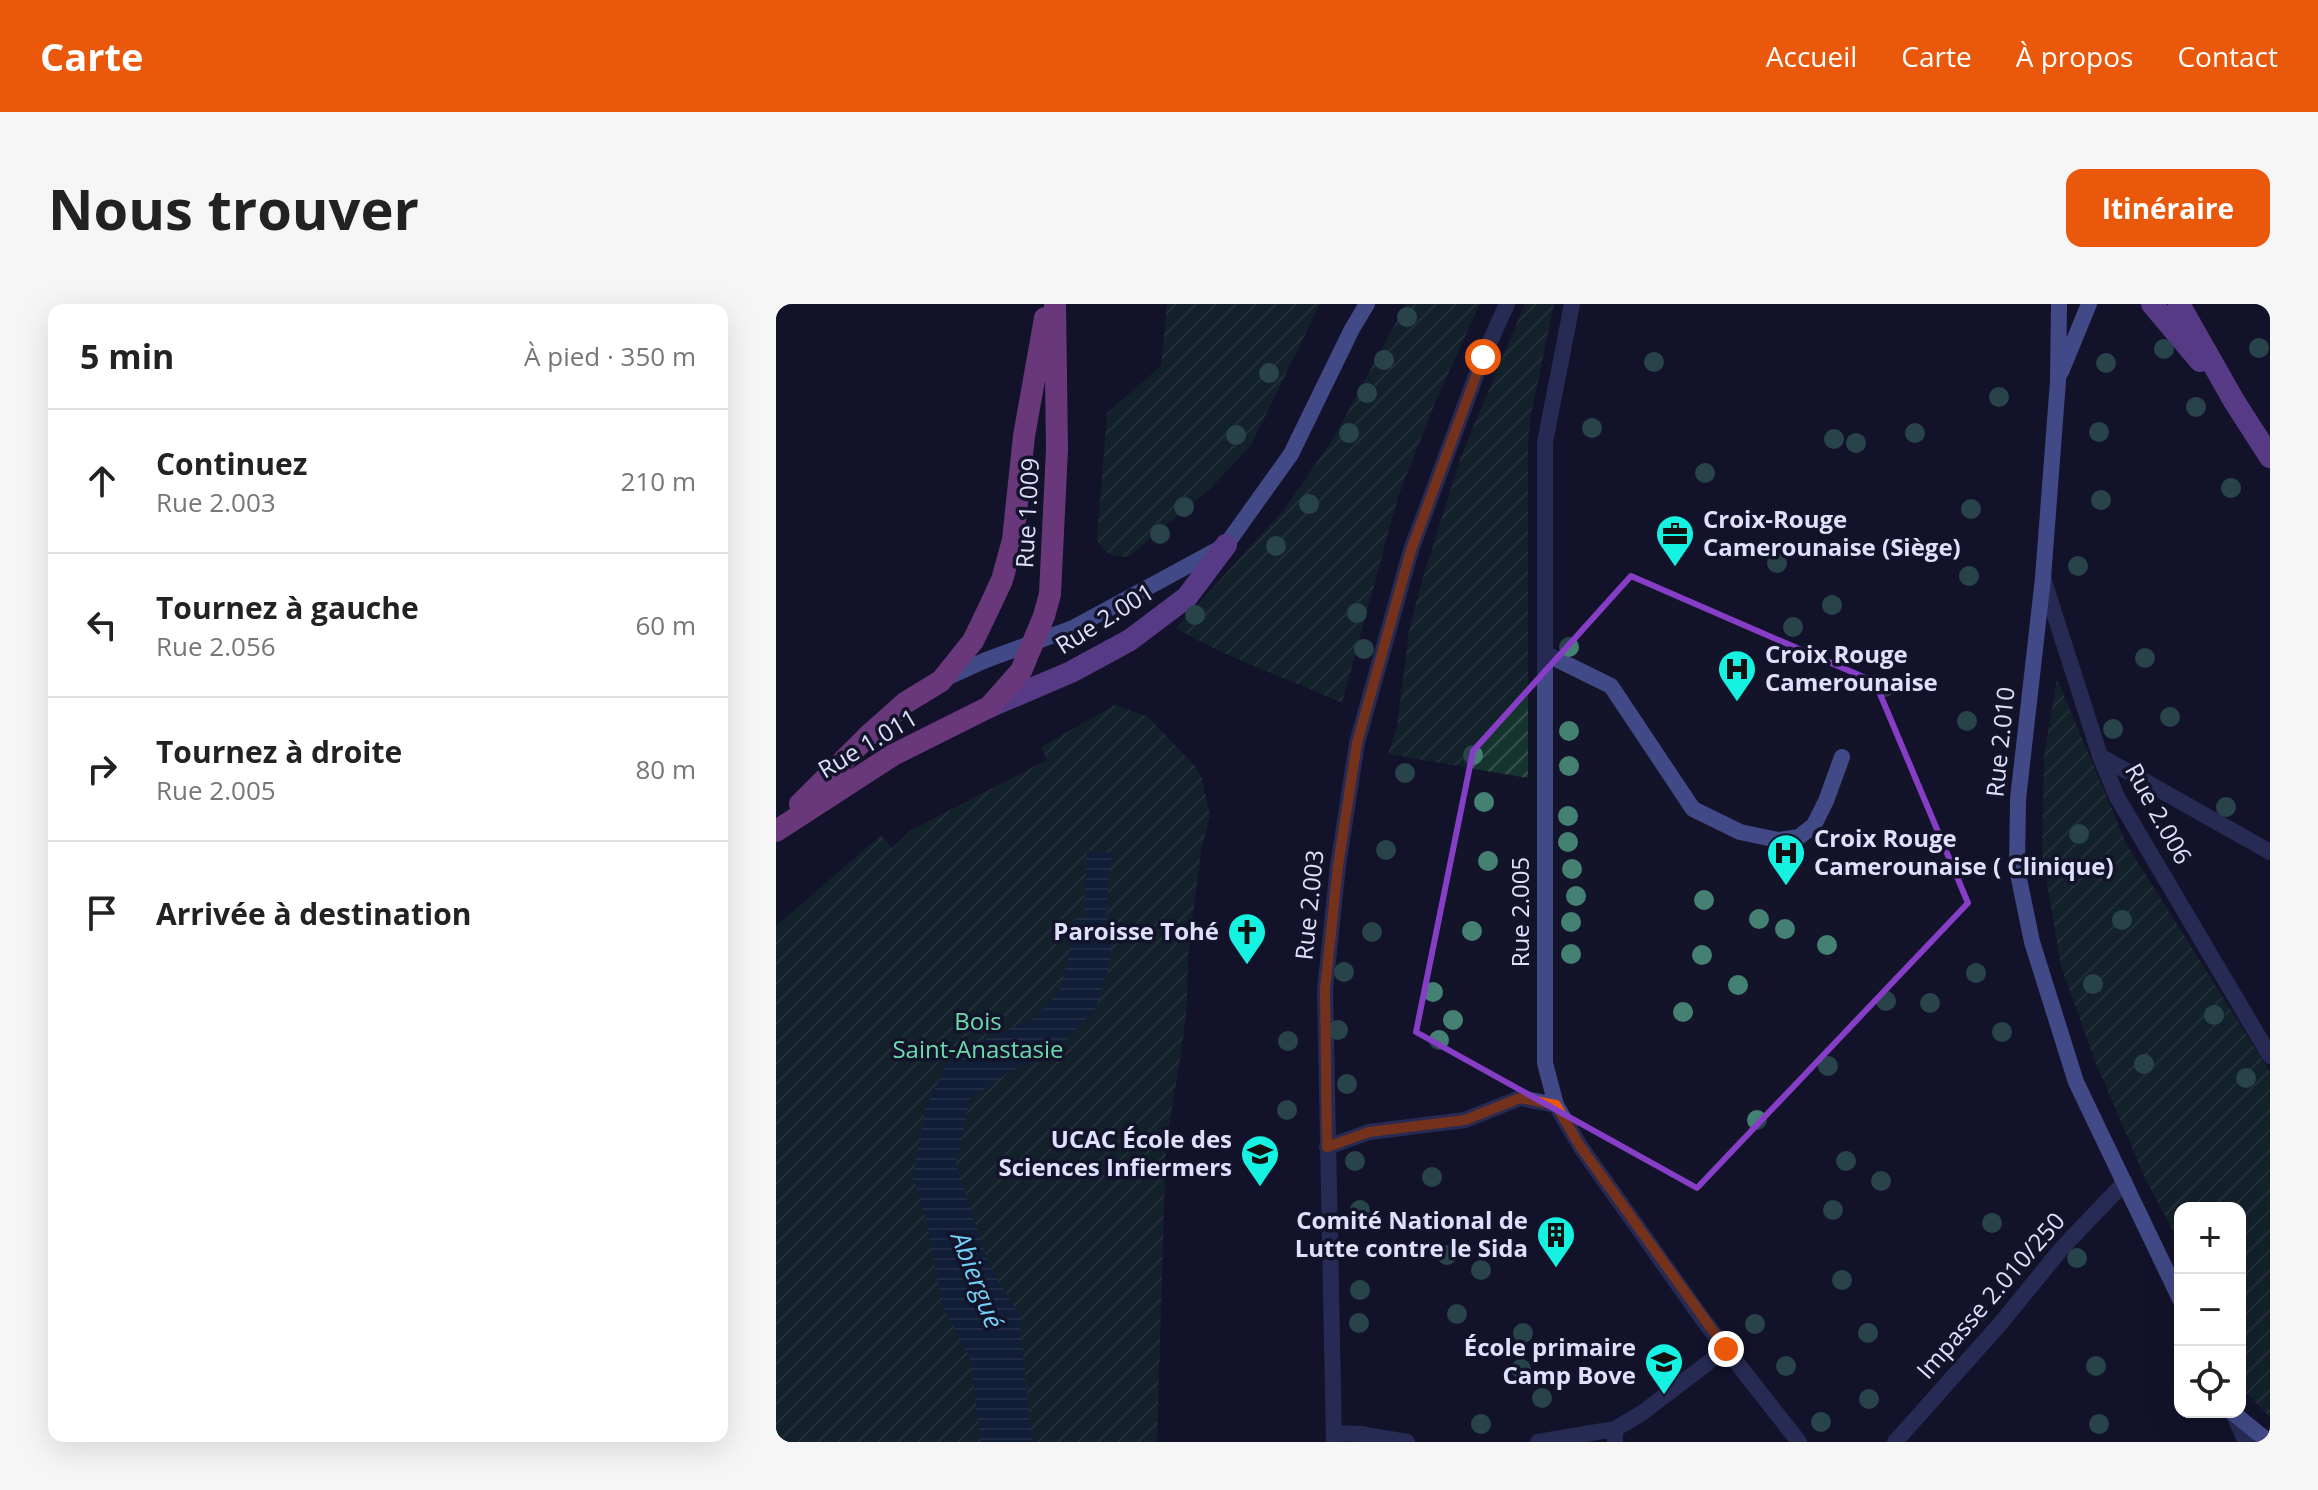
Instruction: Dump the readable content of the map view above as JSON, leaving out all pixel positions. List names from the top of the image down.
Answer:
{
  "streets": {
    "highway": ["Rue 1.009", "Rue 1.011"],
    "main road": ["Rue 2.001", "Rue 2.010"],
    "street": [
      "Rue 2.006",
      "Rue 2.003",
      "Rue 2.005",
      "Impasse 2.010/250"
    ]
  },
  "crossings": [
    ["Rue 1.009", "Rue 2.001"],
    ["Rue 1.009", "Rue 1.011"],
    ["Rue 2.001", "Rue 1.011"],
    ["Rue 2.010", "Rue 2.006"],
    ["Rue 2.010", "Impasse 2.010/250"]
  ],
  "water": ["Abiergué"],
  "parks": ["Bois Saint-Anastasie"],
  "places": {
    "office": ["Croix-Rouge Camerounaise (Siège)"],
    "hospital": ["Croix Rouge Camerounaise", "Croix Rouge Camerounaise ( Clinique)"],
    "church": ["Paroisse Tohé"],
    "school or university": ["UCAC École des Sciences Infiermers", "École primaire Camp Bove"],
    "building": ["Comité National de Lutte contre le Sida"]
  },
  "page": {
    "header": "Carte",
    "nav": [
      "Accueil",
      "Carte",
      "À propos",
      "Contact"
    ],
    "buttons": "Itinéraire",
    "title": "Nous trouver",
    "heading": ["5 min", "À pied · 350 m"],
    "list": [
      ["Continuez", "Rue 2.003", "210 m"],
      ["Tournez à gauche", "Rue 2.056", "60 m"],
      ["Tournez à droite", "Rue 2.005", "80 m"],
      "Arrivée à destination"
    ],
    "map_buttons": ["+", "−"]
  }
}
